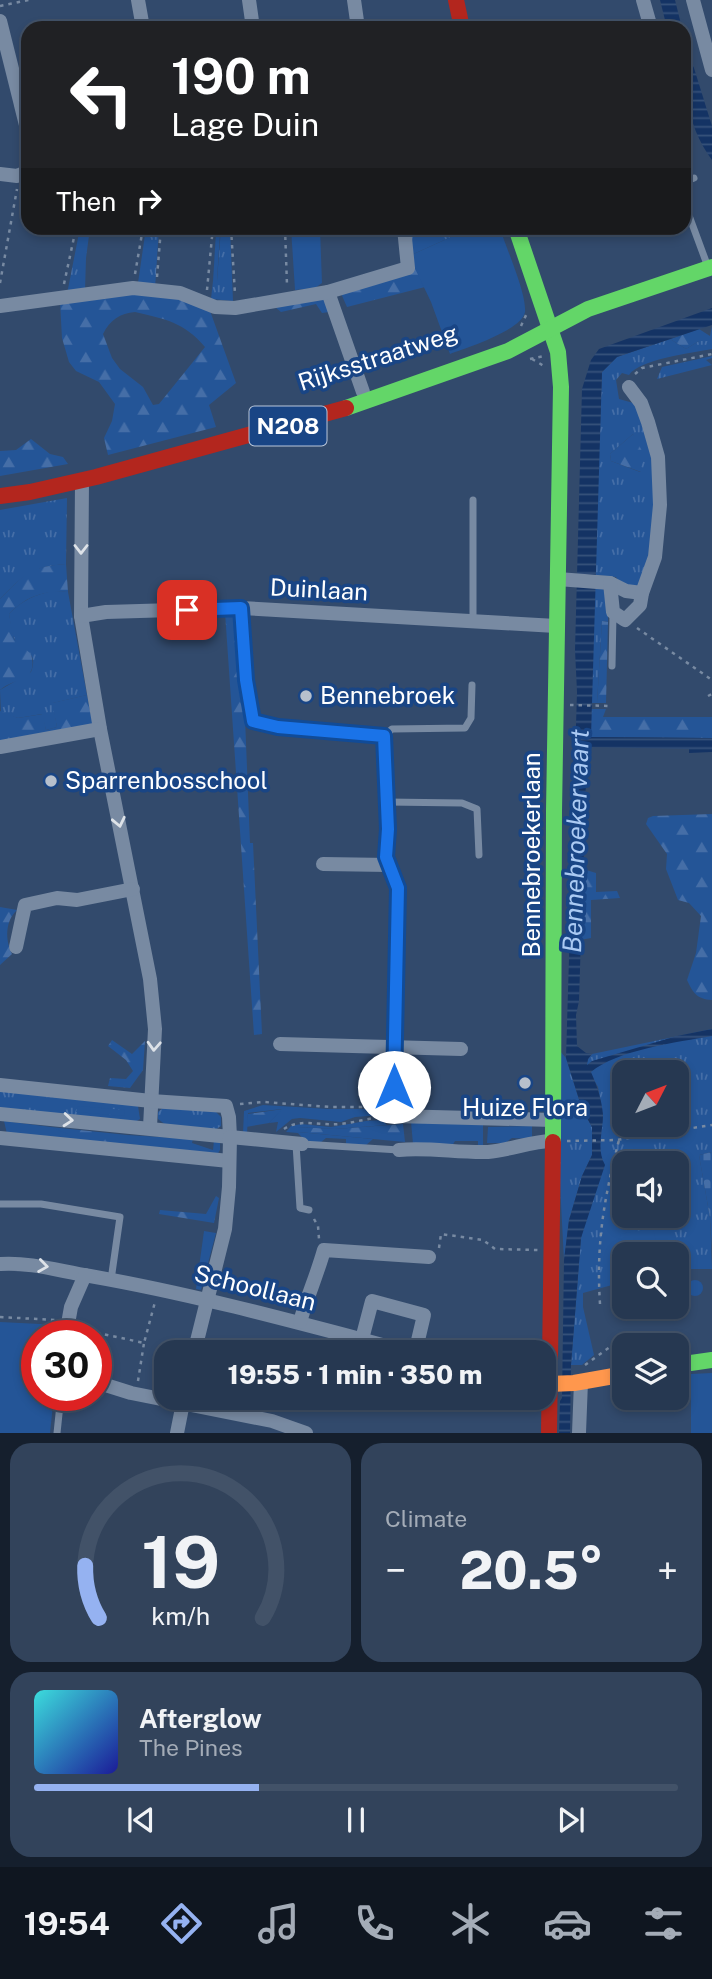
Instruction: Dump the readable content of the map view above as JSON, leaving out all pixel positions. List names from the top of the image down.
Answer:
{
  "streets": {
    "street": [
      "Rijksstraatweg",
      "N208",
      "Duinlaan",
      "Bennebroekerlaan",
      "Schoollaan"
    ]
  },
  "crossings": [
    ["Rijksstraatweg", "Bennebroekerlaan"],
    ["Duinlaan", "Bennebroekerlaan"]
  ],
  "water": ["Bennebroekervaart"],
  "places": ["Bennebroek", "Sparrenbosschool", "Huize Flora"],
  "north": "top right",
  "page": {
    "turn": ["190 m", "Lage Duin"],
    "then": "Then",
    "limit": "30",
    "trip": "19:55 · 1 min · 350 m",
    "tile": "Climate",
    "heat": ["−", "20.5°", "+"],
    "song": ["Afterglow", "The Pines"],
    "tabs": "19:54",
    "gauge": ["19", "km/h"]
  }
}
